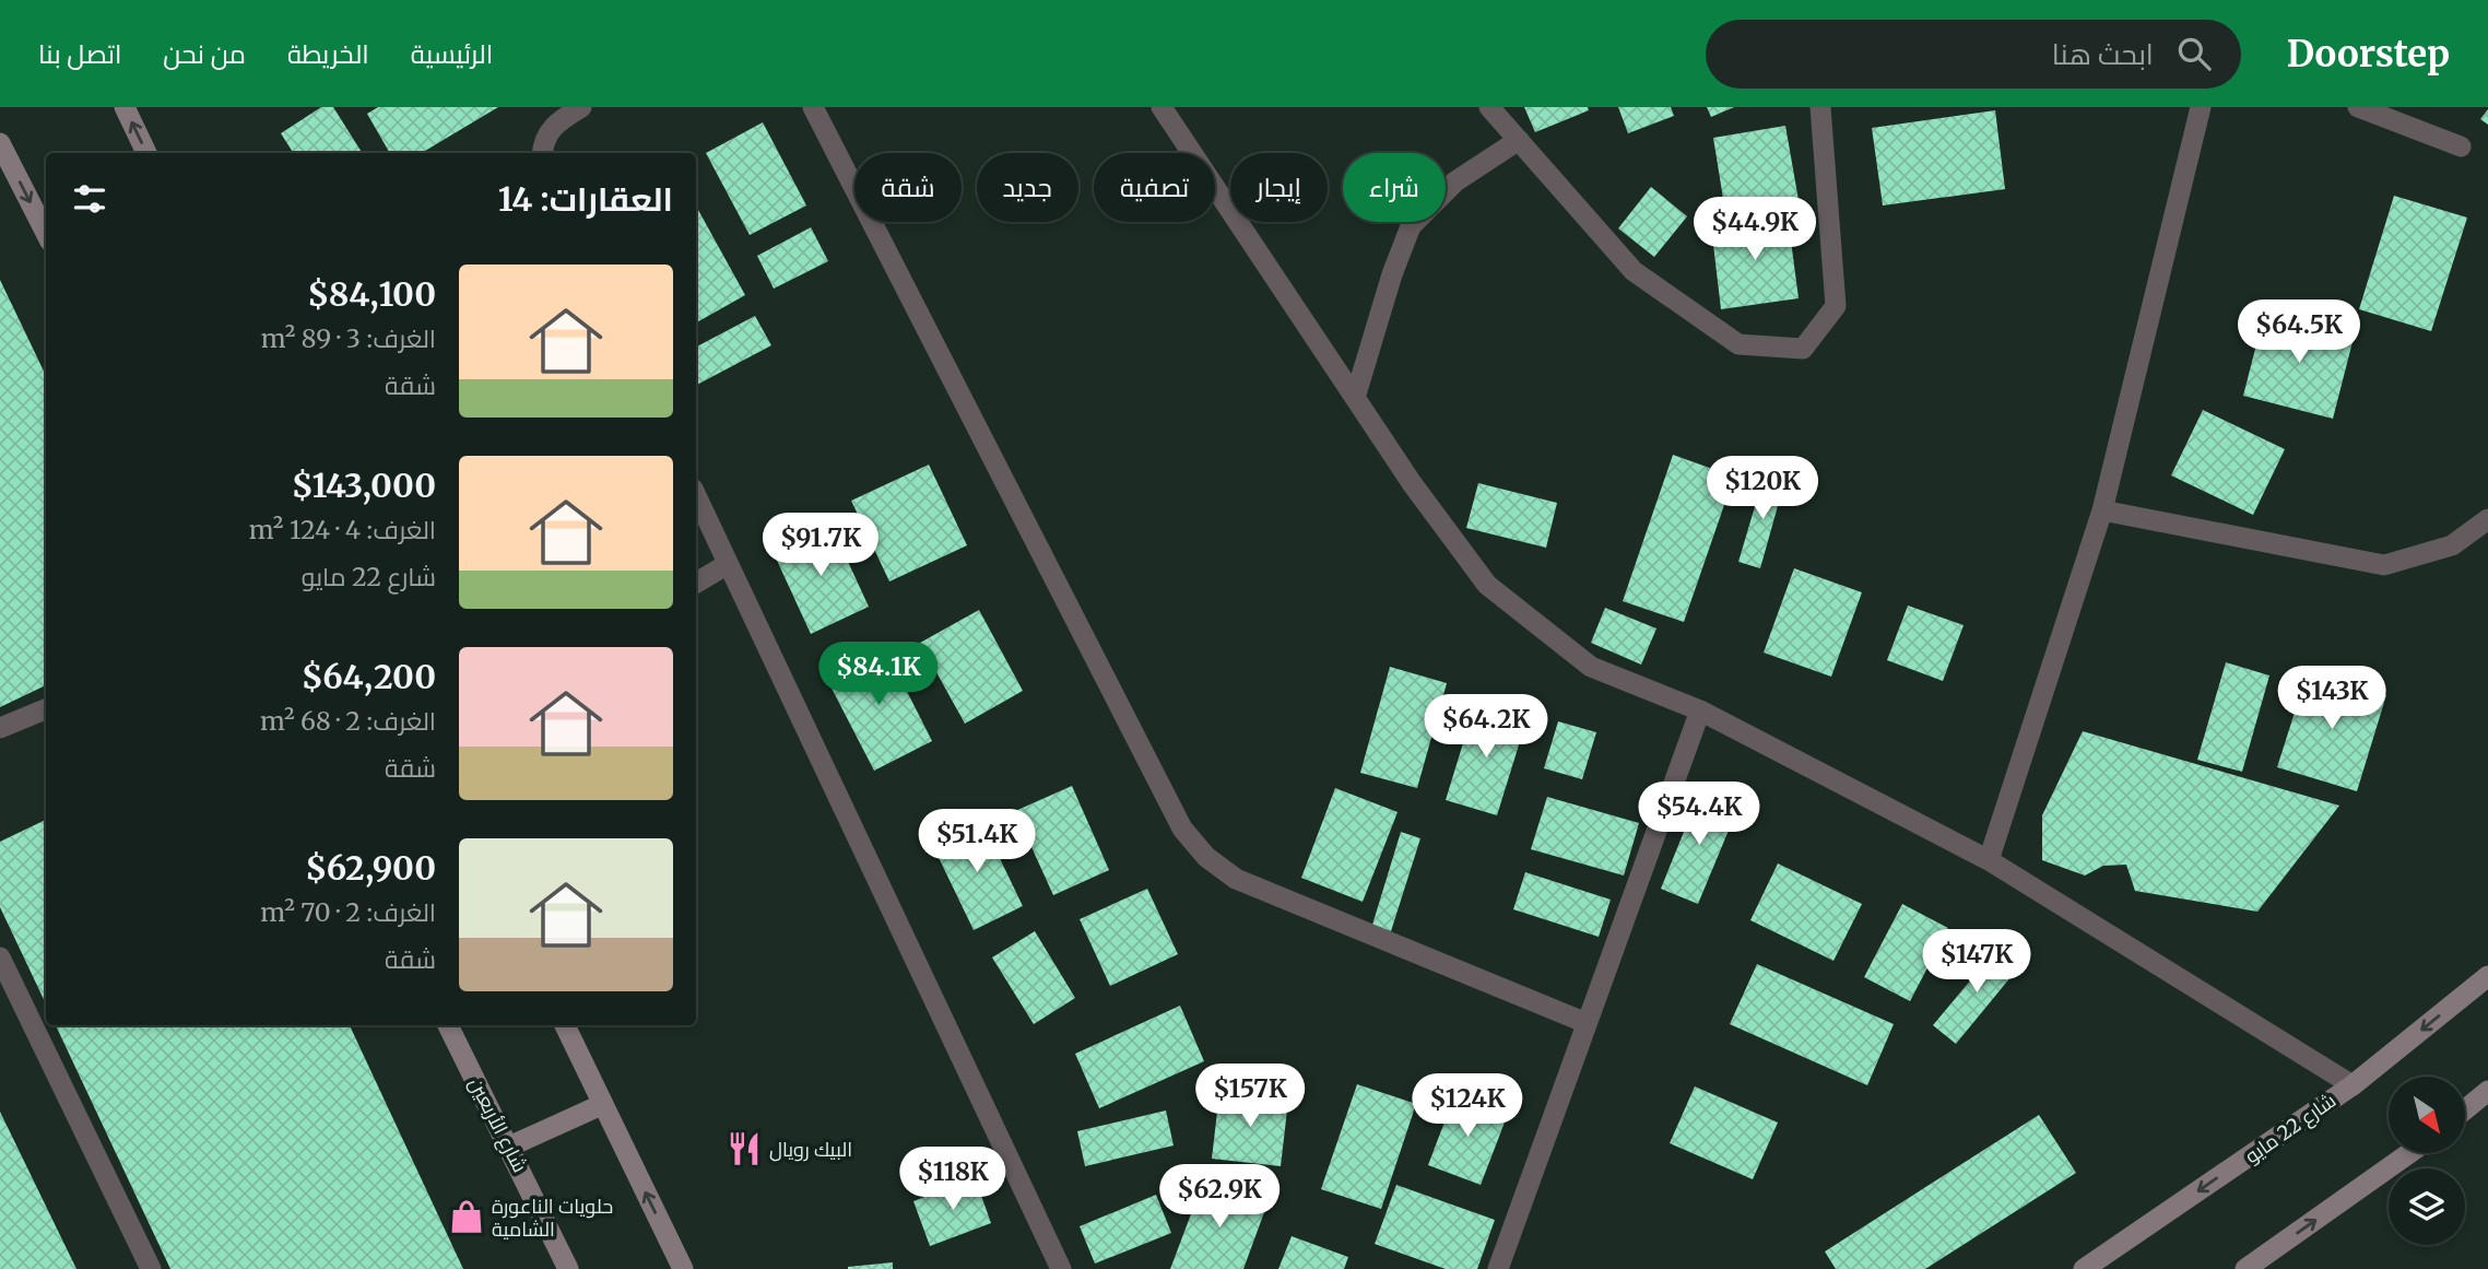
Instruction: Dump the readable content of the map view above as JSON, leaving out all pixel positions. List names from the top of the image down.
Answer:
{
  "streets": {
    "main road": ["شارع الأربعين", "شارع 22 مايو"]
  },
  "places": {
    "restaurant": ["البيك رويال"],
    "shop": ["حلويات الناعورة الشامية"]
  },
  "north": "bottom right",
  "page": {
    "header": "Doorstep",
    "search": "ابحث هنا",
    "nav": [
      "الرئيسية",
      "الخريطة",
      "من نحن",
      "اتصل بنا"
    ],
    "chip": [
      "شراء",
      "إيجار",
      "تصفية",
      "جديد",
      "شقة"
    ],
    "heading": "العقارات: 14",
    "price": [
      "$44.9K",
      "$64.5K",
      "$120K",
      "$91.7K",
      "$84.1K",
      "$143K",
      "$64.2K",
      "$54.4K",
      "$51.4K",
      "$147K",
      "$157K",
      "$124K",
      "$118K",
      "$62.9K"
    ],
    "list": [
      {
        "name": "$84,100",
        "note": "الغرف: 3 · 89 m² · شقة"
      },
      {
        "name": "$143,000",
        "note": "الغرف: 4 · 124 m² · شارع 22 مايو"
      },
      {
        "name": "$64,200",
        "note": "الغرف: 2 · 68 m² · شقة"
      },
      {
        "name": "$62,900",
        "note": "الغرف: 2 · 70 m² · شقة"
      }
    ]
  }
}
